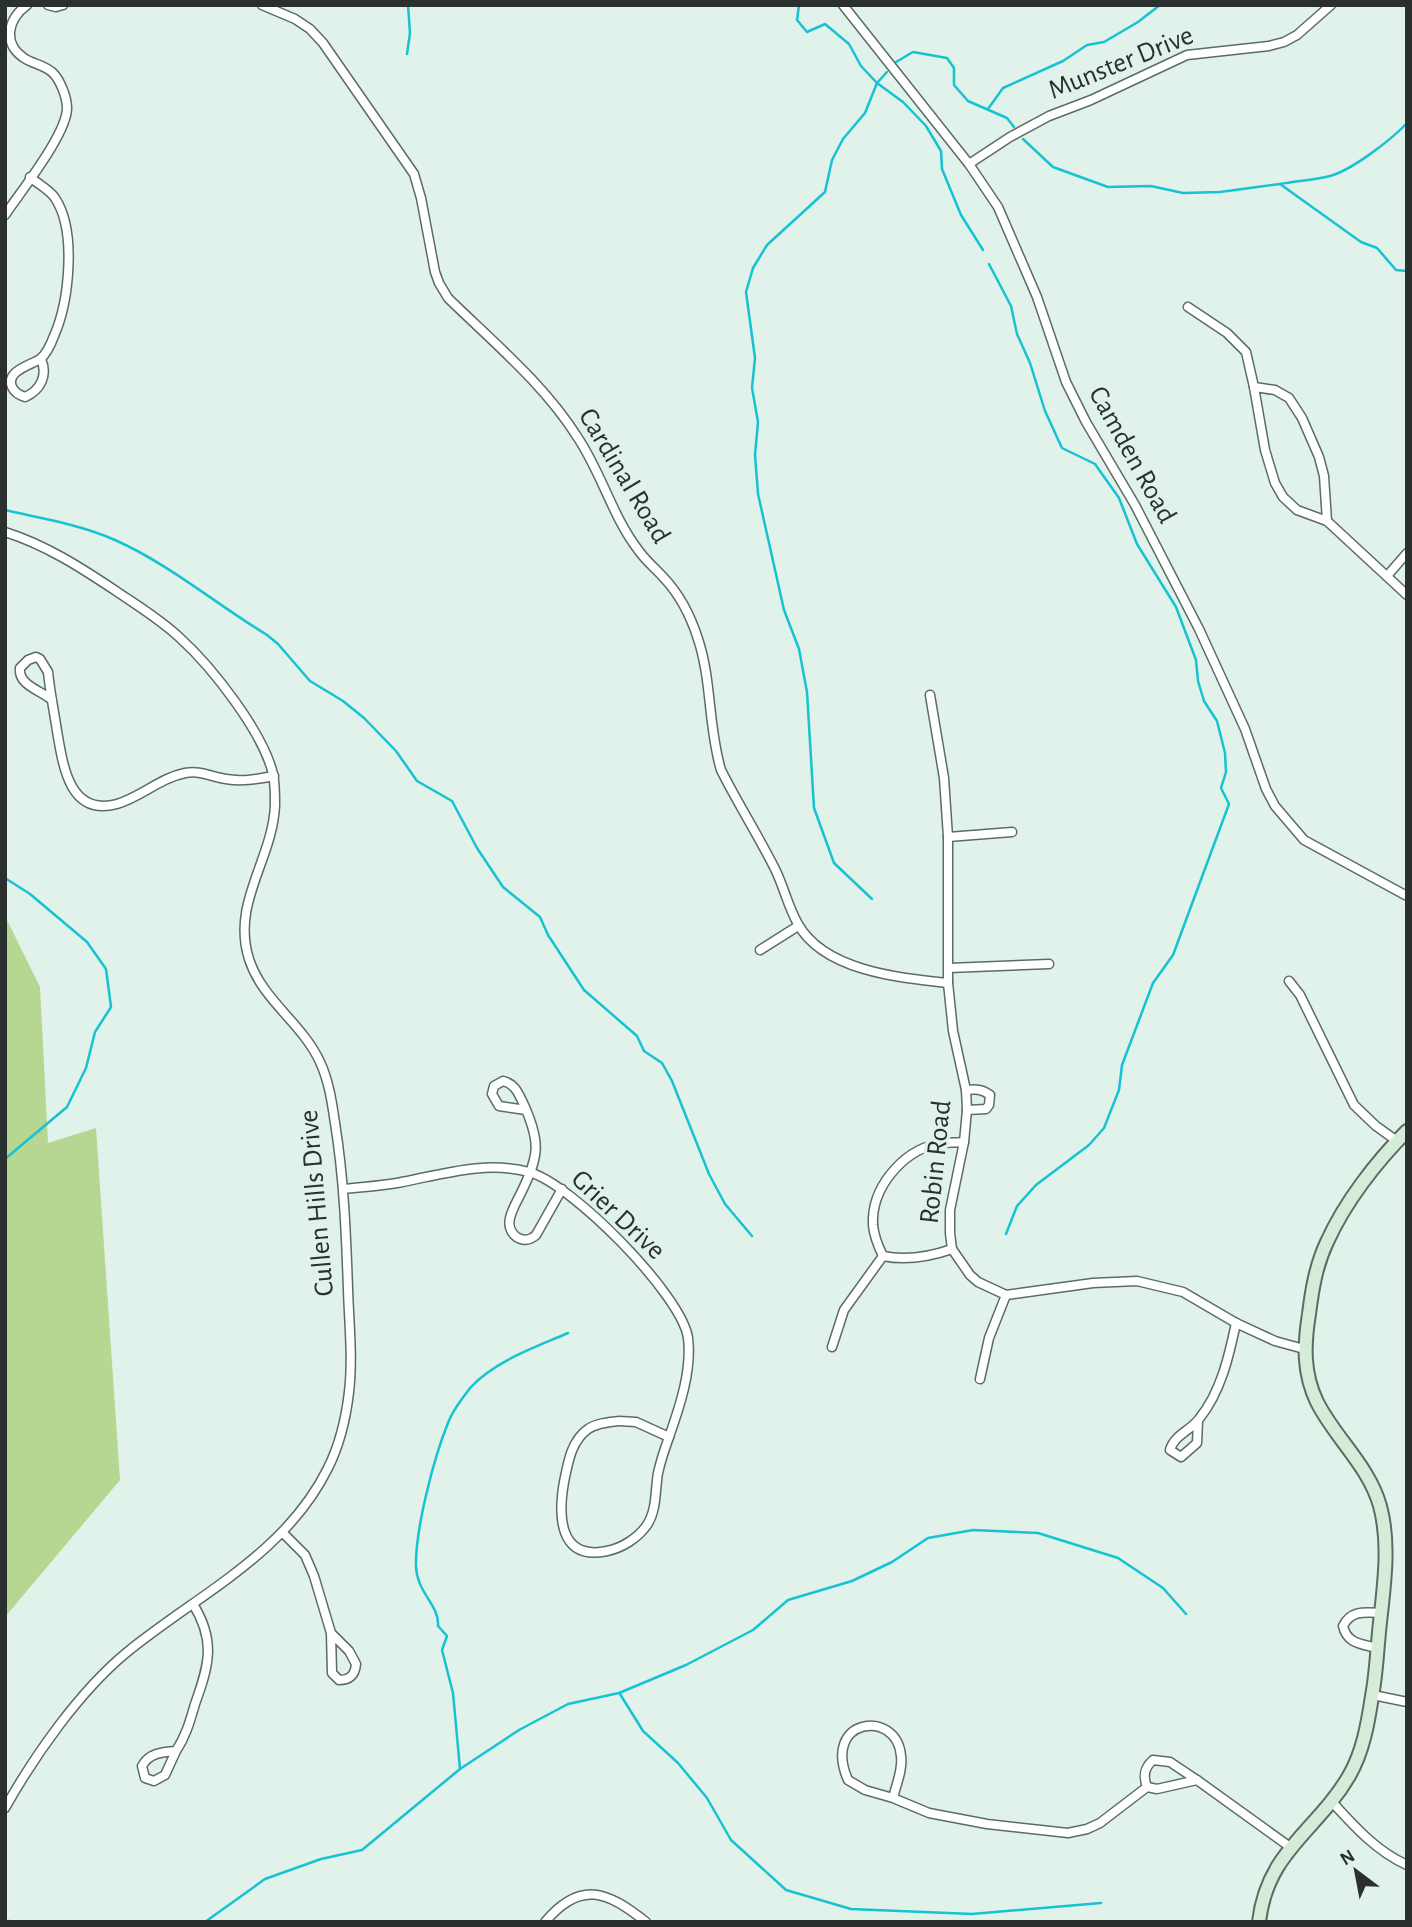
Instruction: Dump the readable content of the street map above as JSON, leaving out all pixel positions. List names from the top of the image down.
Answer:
{
  "streets": {
    "street": [
      "Munster Drive",
      "Camden Road",
      "Cardinal Road",
      "Robin Road",
      "Cullen Hills Drive",
      "Grier Drive"
    ]
  },
  "crossings": [
    ["Munster Drive", "Camden Road"],
    ["Cardinal Road", "Robin Road"],
    ["Cullen Hills Drive", "Grier Drive"]
  ],
  "north": "top left"
}
